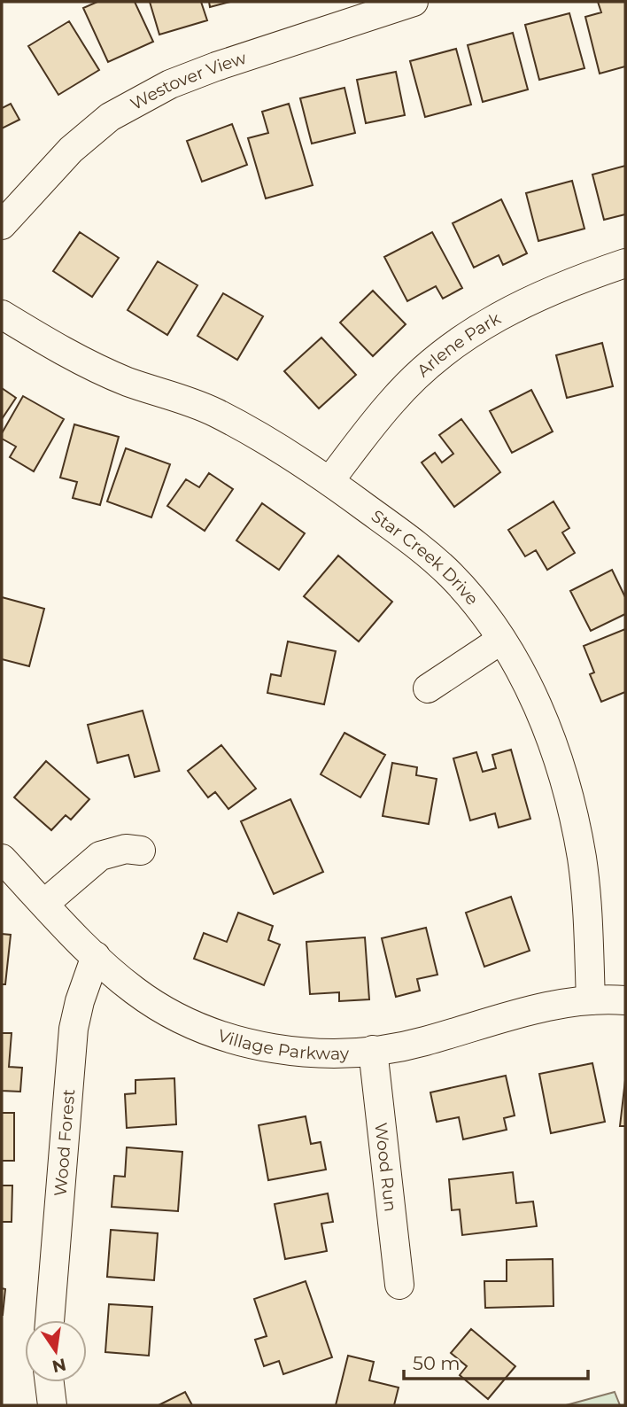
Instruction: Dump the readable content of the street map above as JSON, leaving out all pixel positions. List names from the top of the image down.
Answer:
{
  "streets": {
    "street": [
      "Westover View",
      "Arlene Park",
      "Star Creek Drive",
      "Village Parkway",
      "Wood Forest",
      "Wood Run"
    ]
  },
  "crossings": [
    ["Arlene Park", "Star Creek Drive"],
    ["Star Creek Drive", "Village Parkway"],
    ["Village Parkway", "Wood Forest"],
    ["Village Parkway", "Wood Run"]
  ],
  "scale_bar": "50 m",
  "north": "bottom"
}
